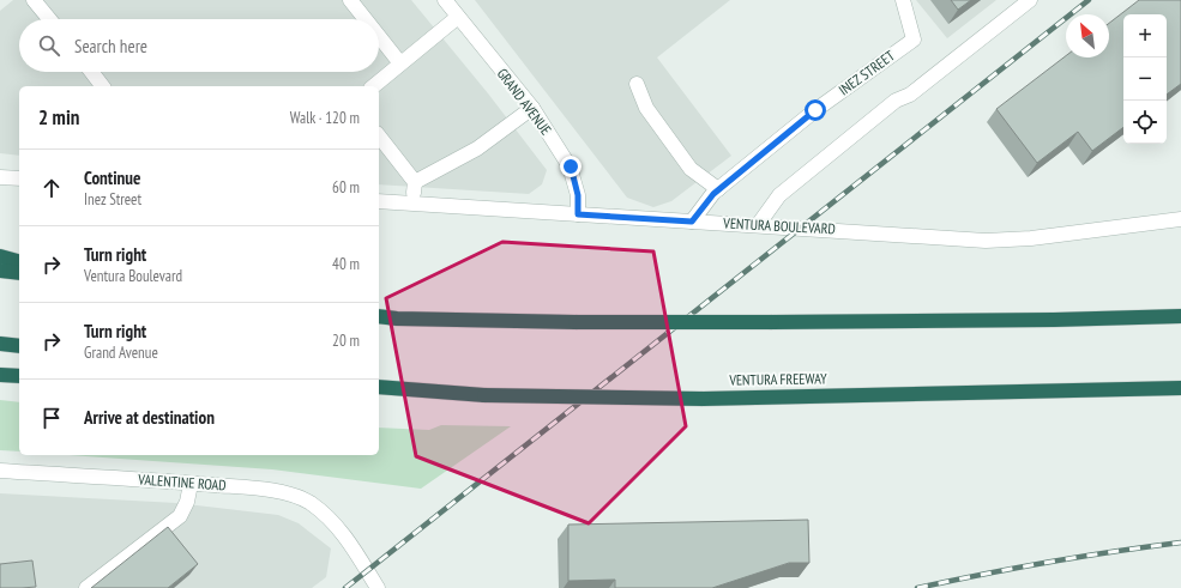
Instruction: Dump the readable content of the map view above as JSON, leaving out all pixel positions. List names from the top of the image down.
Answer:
{
  "streets": {
    "highway": ["VENTURA FREEWAY"],
    "street": [
      "INEZ STREET",
      "GRAND AVENUE",
      "VENTURA BOULEVARD",
      "VALENTINE ROAD"
    ]
  },
  "crossings": [
    ["INEZ STREET", "VENTURA BOULEVARD"],
    ["GRAND AVENUE", "VENTURA BOULEVARD"]
  ],
  "north": "top left",
  "page": {
    "map_buttons": ["+", "−"],
    "search": "Search here",
    "heading": ["2 min", "Walk · 120 m"],
    "list": [
      ["Continue", "Inez Street", "60 m"],
      ["Turn right", "Ventura Boulevard", "40 m"],
      ["Turn right", "Grand Avenue", "20 m"],
      "Arrive at destination"
    ]
  }
}
